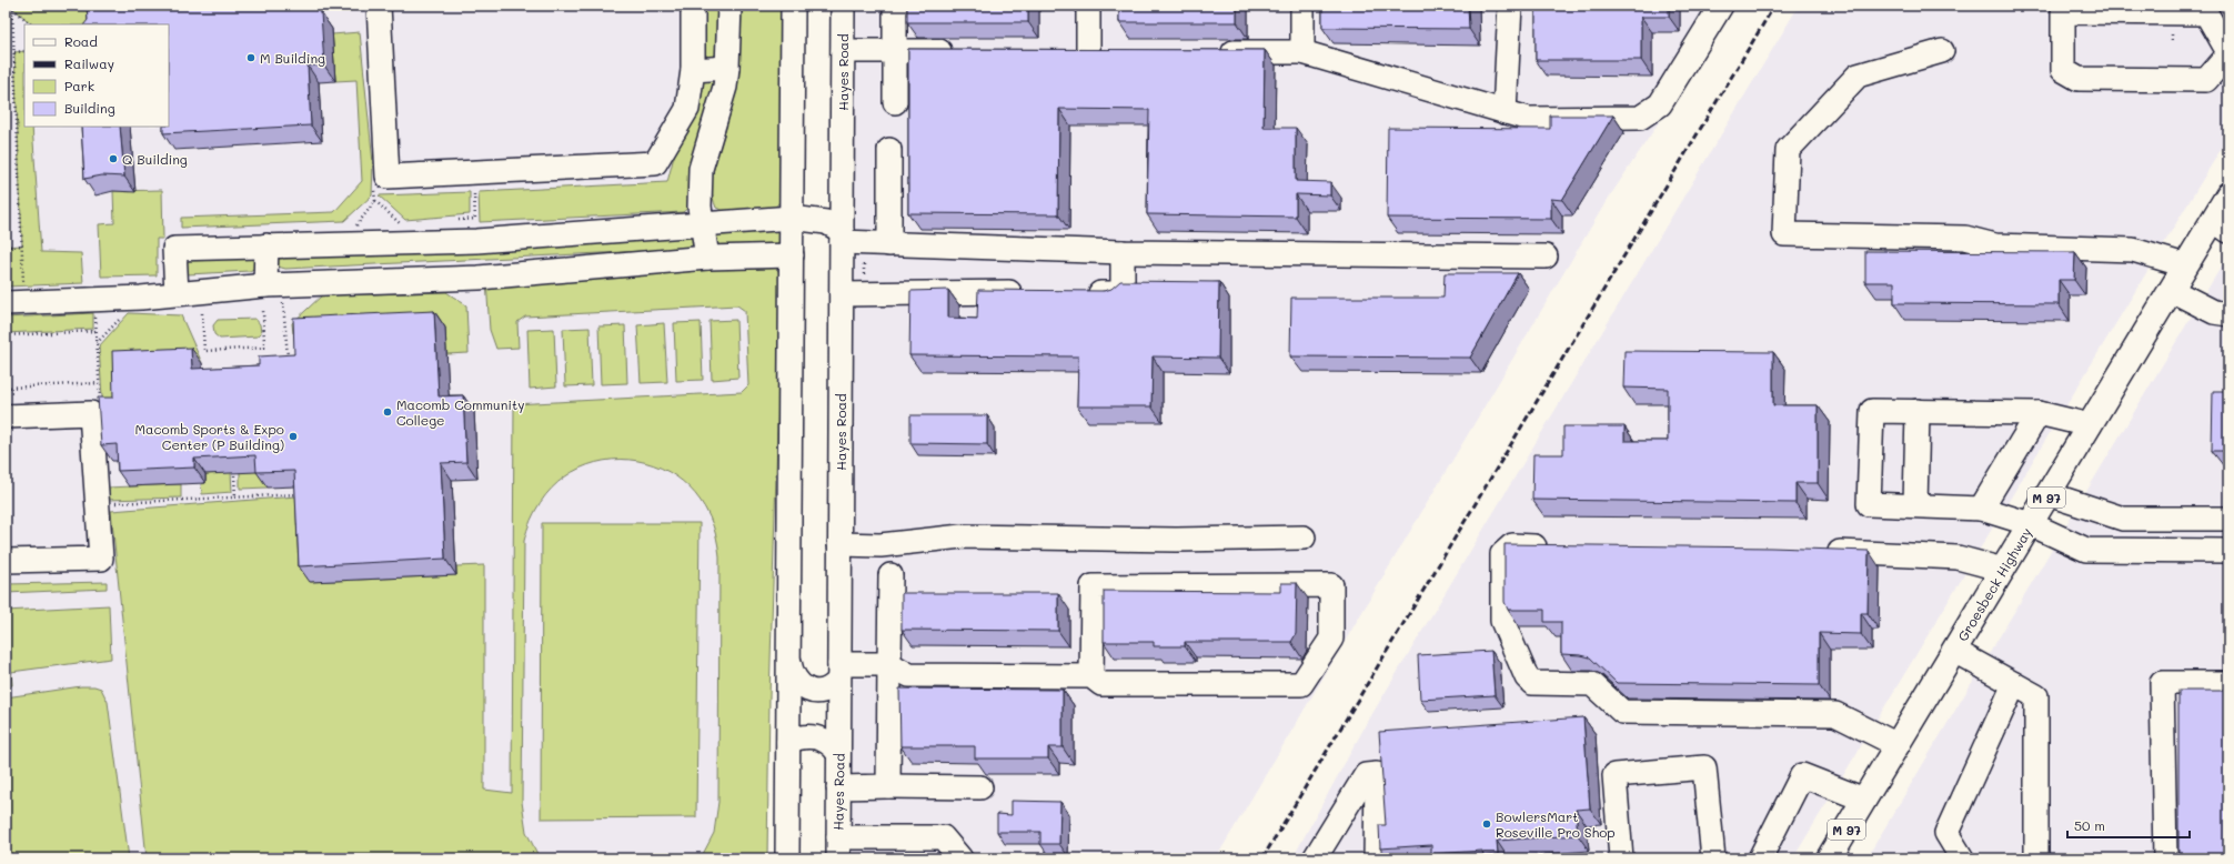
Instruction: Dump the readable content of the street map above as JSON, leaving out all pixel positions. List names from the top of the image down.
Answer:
{
  "streets": {
    "main road": ["M 97", "Groesbeck Highway"],
    "street": ["Hayes Road"]
  },
  "places": [
    "M Building",
    "Q Building",
    "Macomb Community College",
    "Macomb Sports & Expo Center (P Building)",
    "BowlersMart Roseville Pro Shop"
  ],
  "legend": [
    "Road",
    "Railway",
    "Park",
    "Building"
  ],
  "scale_bar": "50 m"
}
